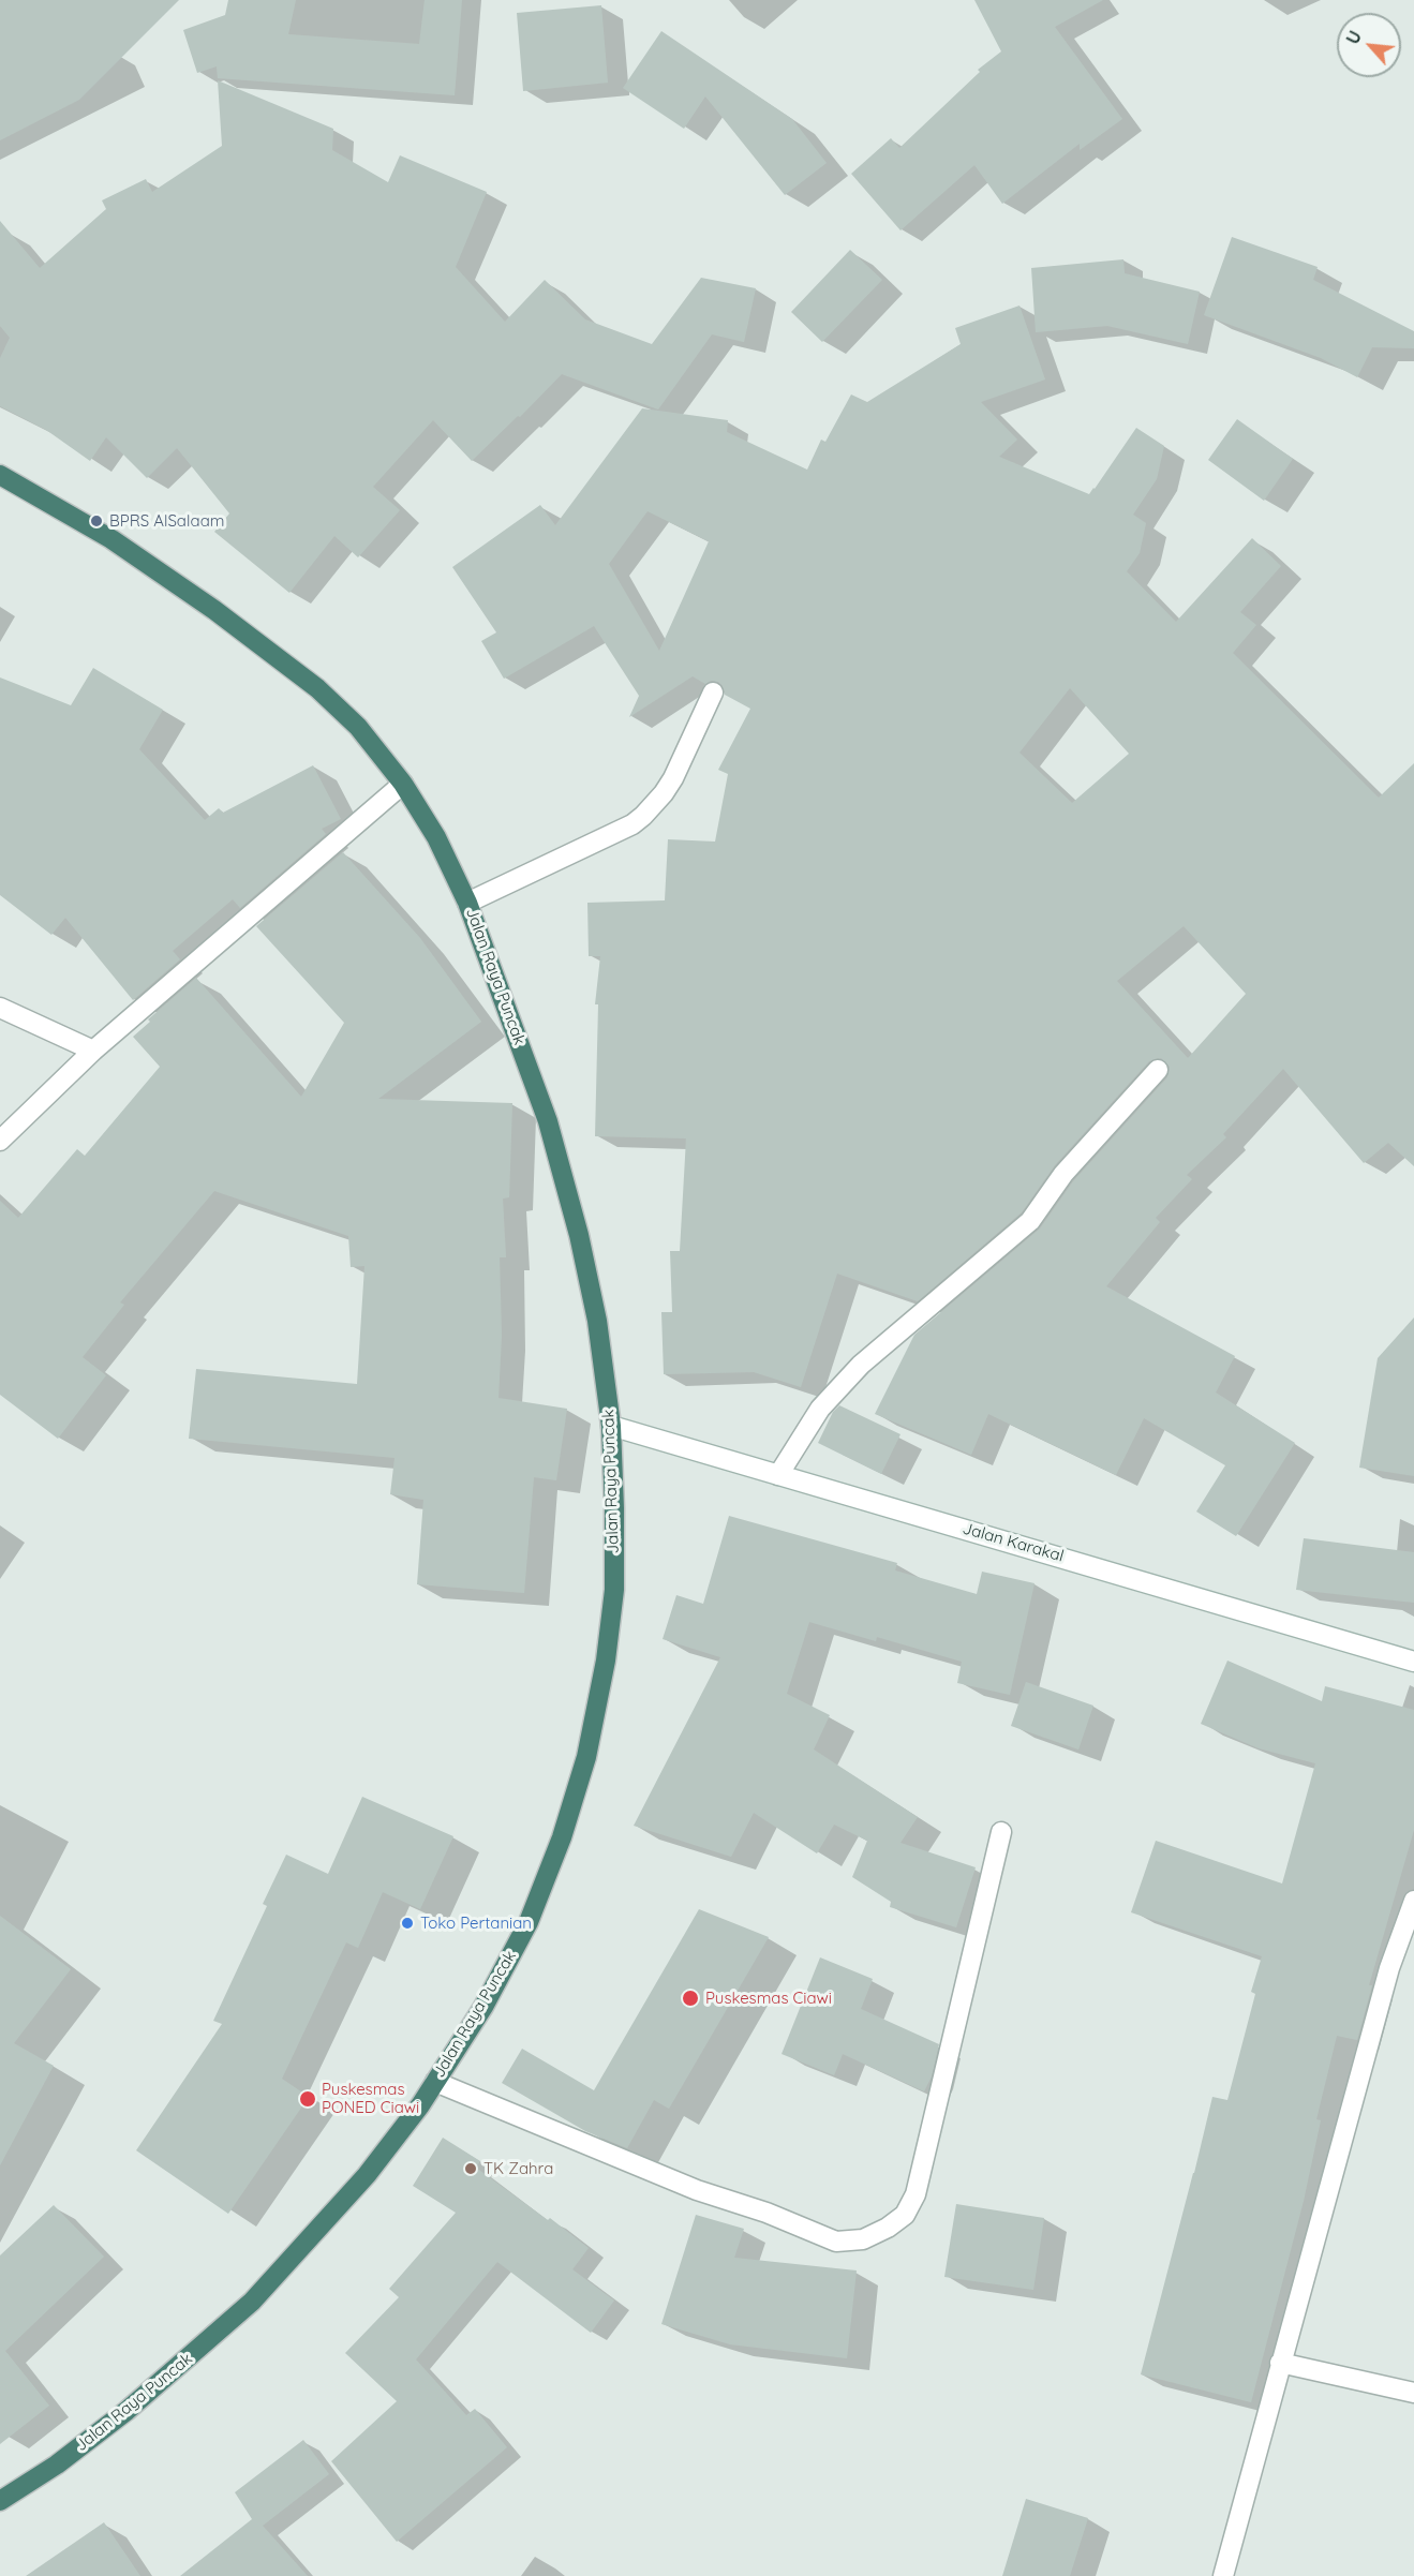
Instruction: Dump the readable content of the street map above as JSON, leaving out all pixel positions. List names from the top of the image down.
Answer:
{
  "streets": {
    "highway": ["Jalan Raya Puncak"],
    "street": ["Jalan Karakal"]
  },
  "crossings": [
    ["Jalan Raya Puncak", "Jalan Karakal"]
  ],
  "places": [
    "BPRS AlSalaam",
    "Toko Pertanian",
    "Puskesmas Ciawi",
    "Puskesmas PONED Ciawi",
    "TK Zahra"
  ],
  "north": "top left"
}
